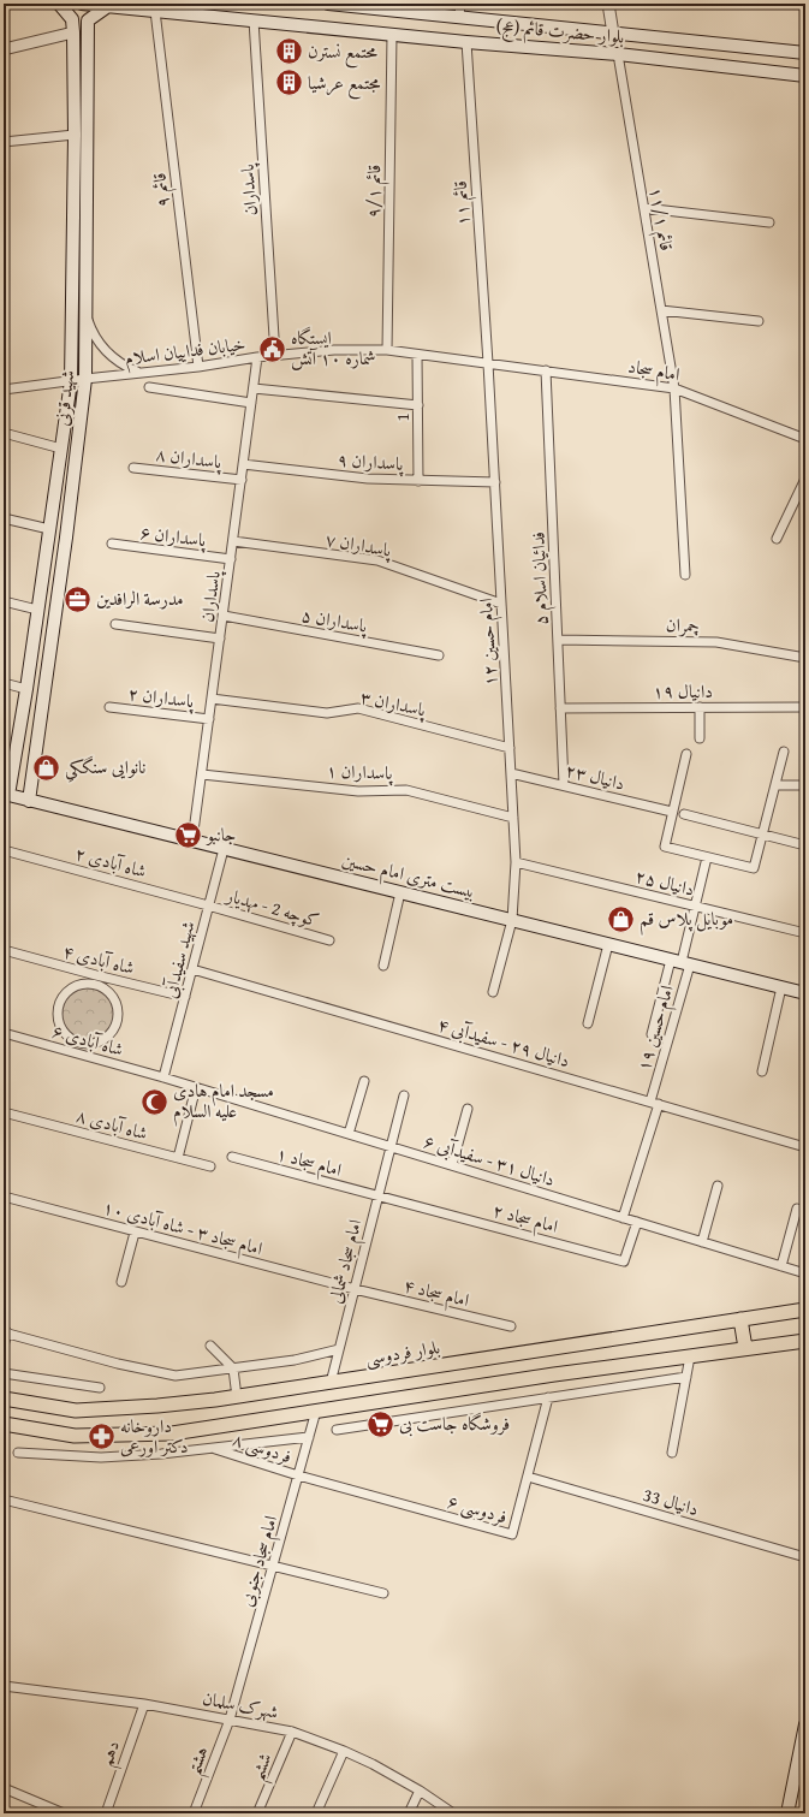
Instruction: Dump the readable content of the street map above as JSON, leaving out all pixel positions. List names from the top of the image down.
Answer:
{
  "streets": {
    "main road": [
      "بلوار حضرت قائم (عج)",
      "شهید قرنی",
      "بیست متری امام حسین",
      "بلوار فردوسی"
    ],
    "street": [
      "قائم ۹",
      "پاسداران",
      "قائم ۹/۱",
      "قائم ۱۱",
      "قائم ۱۱/۱",
      "خیابان فداییان اسلام",
      "امام سجاد",
      "1",
      "پاسداران ۸",
      "پاسداران ۹",
      "پاسداران ۶",
      "پاسداران ۷",
      "فدائیان اسلام ۵",
      "پاسداران ۵",
      "چمران",
      "امام حسین ۱۲",
      "دانیال ۱۹",
      "پاسداران ۲",
      "پاسداران ۳",
      "پاسداران ۱",
      "دانیال ۲۳",
      "شاه آبادی ۲",
      "دانیال ۲۵",
      "کوچه 2 - مهدیار",
      "شاه آبادی ۴",
      "شهید سفیدآبی",
      "امام حسین ۱۹",
      "شاه آبادی ۶",
      "دانیال ۲۹ - سفیدآبی ۴",
      "شاه آبادی ۸",
      "دانیال ۳۱ - سفیدآبی ۶",
      "امام سجاد ۱",
      "امام سجاد ۲",
      "امام سجاد ۳ - شاه آبادی ۱۰",
      "امام سجاد شمالی",
      "امام سجاد ۴",
      "فردوسی ۸",
      "دانیال 33",
      "فردوسی ۶",
      "امام سجاد جنوبی",
      "شهرک سلمان",
      "دهم",
      "هشتم",
      "ششم"
    ]
  },
  "crossings": [
    ["بلوار حضرت قائم (عج)", "قائم ۹"],
    ["بلوار حضرت قائم (عج)", "پاسداران"],
    ["بلوار حضرت قائم (عج)", "قائم ۹/۱"],
    ["بلوار حضرت قائم (عج)", "قائم ۱۱"],
    ["بلوار حضرت قائم (عج)", "قائم ۱۱/۱"],
    ["قائم ۹", "خیابان فداییان اسلام"],
    ["پاسداران", "خیابان فداییان اسلام"],
    ["پاسداران", "پاسداران ۸"],
    ["پاسداران", "پاسداران ۹"],
    ["پاسداران", "پاسداران ۶"],
    ["پاسداران", "پاسداران ۷"],
    ["پاسداران", "پاسداران ۵"],
    ["پاسداران", "پاسداران ۲"],
    ["پاسداران", "پاسداران ۳"],
    ["پاسداران", "پاسداران ۱"],
    ["پاسداران", "بیست متری امام حسین"],
    ["قائم ۹/۱", "خیابان فداییان اسلام"],
    ["قائم ۱۱", "خیابان فداییان اسلام"],
    ["قائم ۱۱", "امام سجاد"],
    ["قائم ۱۱", "امام حسین ۱۲"],
    ["قائم ۱۱/۱", "امام سجاد"],
    ["خیابان فداییان اسلام", "امام سجاد"],
    ["خیابان فداییان اسلام", "شهید قرنی"],
    ["خیابان فداییان اسلام", "1"],
    ["خیابان فداییان اسلام", "امام حسین ۱۲"],
    ["امام سجاد", "فدائیان اسلام ۵"],
    ["امام سجاد", "امام حسین ۱۲"],
    ["شهید قرنی", "بیست متری امام حسین"],
    ["1", "پاسداران ۹"],
    ["پاسداران ۹", "امام حسین ۱۲"],
    ["پاسداران ۷", "امام حسین ۱۲"],
    ["فدائیان اسلام ۵", "چمران"],
    ["فدائیان اسلام ۵", "دانیال ۱۹"],
    ["فدائیان اسلام ۵", "دانیال ۲۳"],
    ["امام حسین ۱۲", "پاسداران ۳"],
    ["امام حسین ۱۲", "پاسداران ۱"],
    ["امام حسین ۱۲", "دانیال ۲۳"],
    ["امام حسین ۱۲", "بیست متری امام حسین"],
    ["امام حسین ۱۲", "دانیال ۲۵"],
    ["شاه آبادی ۲", "کوچه 2 - مهدیار"],
    ["شاه آبادی ۲", "شهید سفیدآبی"],
    ["بیست متری امام حسین", "شهید سفیدآبی"],
    ["بیست متری امام حسین", "امام حسین ۱۹"],
    ["کوچه 2 - مهدیار", "شهید سفیدآبی"],
    ["شاه آبادی ۴", "شهید سفیدآبی"],
    ["شهید سفیدآبی", "شاه آبادی ۶"],
    ["شهید سفیدآبی", "دانیال ۲۹ - سفیدآبی ۴"],
    ["شهید سفیدآبی", "دانیال ۳۱ - سفیدآبی ۶"],
    ["امام حسین ۱۹", "دانیال ۲۹ - سفیدآبی ۴"],
    ["امام حسین ۱۹", "دانیال ۳۱ - سفیدآبی ۶"],
    ["شاه آبادی ۶", "دانیال ۳۱ - سفیدآبی ۶"],
    ["دانیال ۳۱ - سفیدآبی ۶", "امام سجاد ۲"],
    ["دانیال ۳۱ - سفیدآبی ۶", "امام سجاد شمالی"],
    ["امام سجاد ۱", "امام سجاد ۲"],
    ["امام سجاد ۱", "امام سجاد شمالی"],
    ["امام سجاد ۲", "امام سجاد شمالی"],
    ["امام سجاد ۳ - شاه آبادی ۱۰", "امام سجاد شمالی"],
    ["امام سجاد ۳ - شاه آبادی ۱۰", "امام سجاد ۴"],
    ["امام سجاد شمالی", "امام سجاد ۴"],
    ["امام سجاد شمالی", "بلوار فردوسی"],
    ["فردوسی ۸", "فردوسی ۶"],
    ["فردوسی ۸", "امام سجاد جنوبی"],
    ["دانیال 33", "فردوسی ۶"],
    ["فردوسی ۶", "امام سجاد جنوبی"],
    ["امام سجاد جنوبی", "شهرک سلمان"],
    ["امام سجاد جنوبی", "هشتم"],
    ["شهرک سلمان", "دهم"],
    ["شهرک سلمان", "هشتم"],
    ["شهرک سلمان", "ششم"]
  ],
  "places": {
    "building": ["محتمع نسترن", "مجتمع عرشیا"],
    "public building": ["ایستگاه شماره ۱۰ آتش"],
    "office": ["مدرسة الرافدین"],
    "shop": ["نانوایی سنگکیِ", "موبایل پلاس قم"],
    "supermarket": ["جانبو", "فروشگاه جاست بی"],
    "mosque": ["مسجد امام هادی علیه السلام"],
    "pharmacy": ["داروخانه دکتر اورعی"]
  }
}
